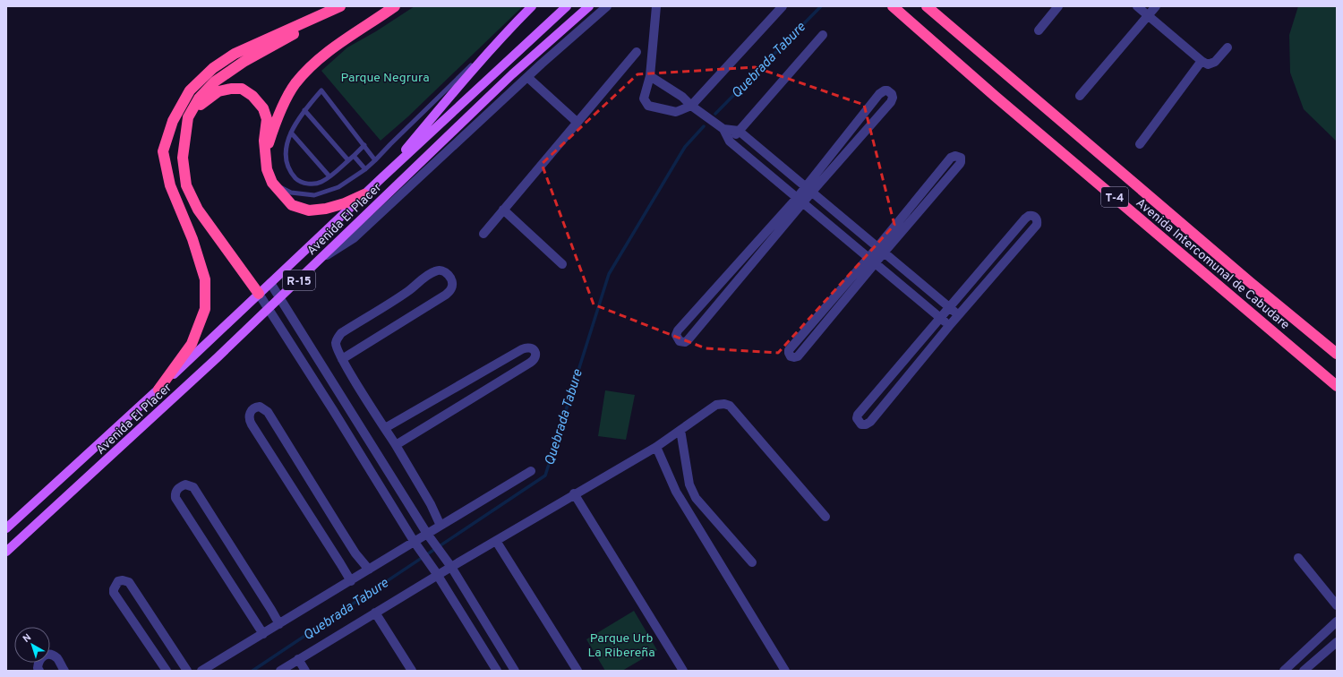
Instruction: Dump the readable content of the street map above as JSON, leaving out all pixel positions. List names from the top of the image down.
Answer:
{
  "streets": {
    "highway": ["T-4", "Avenida Intercomunal de Cabudare"],
    "main road": ["Avenida El Placer", "R-15"]
  },
  "water": ["Quebrada Tabure"],
  "parks": ["Parque Negrura", "Parque Urb La Ribereña"],
  "north": "top left"
}
